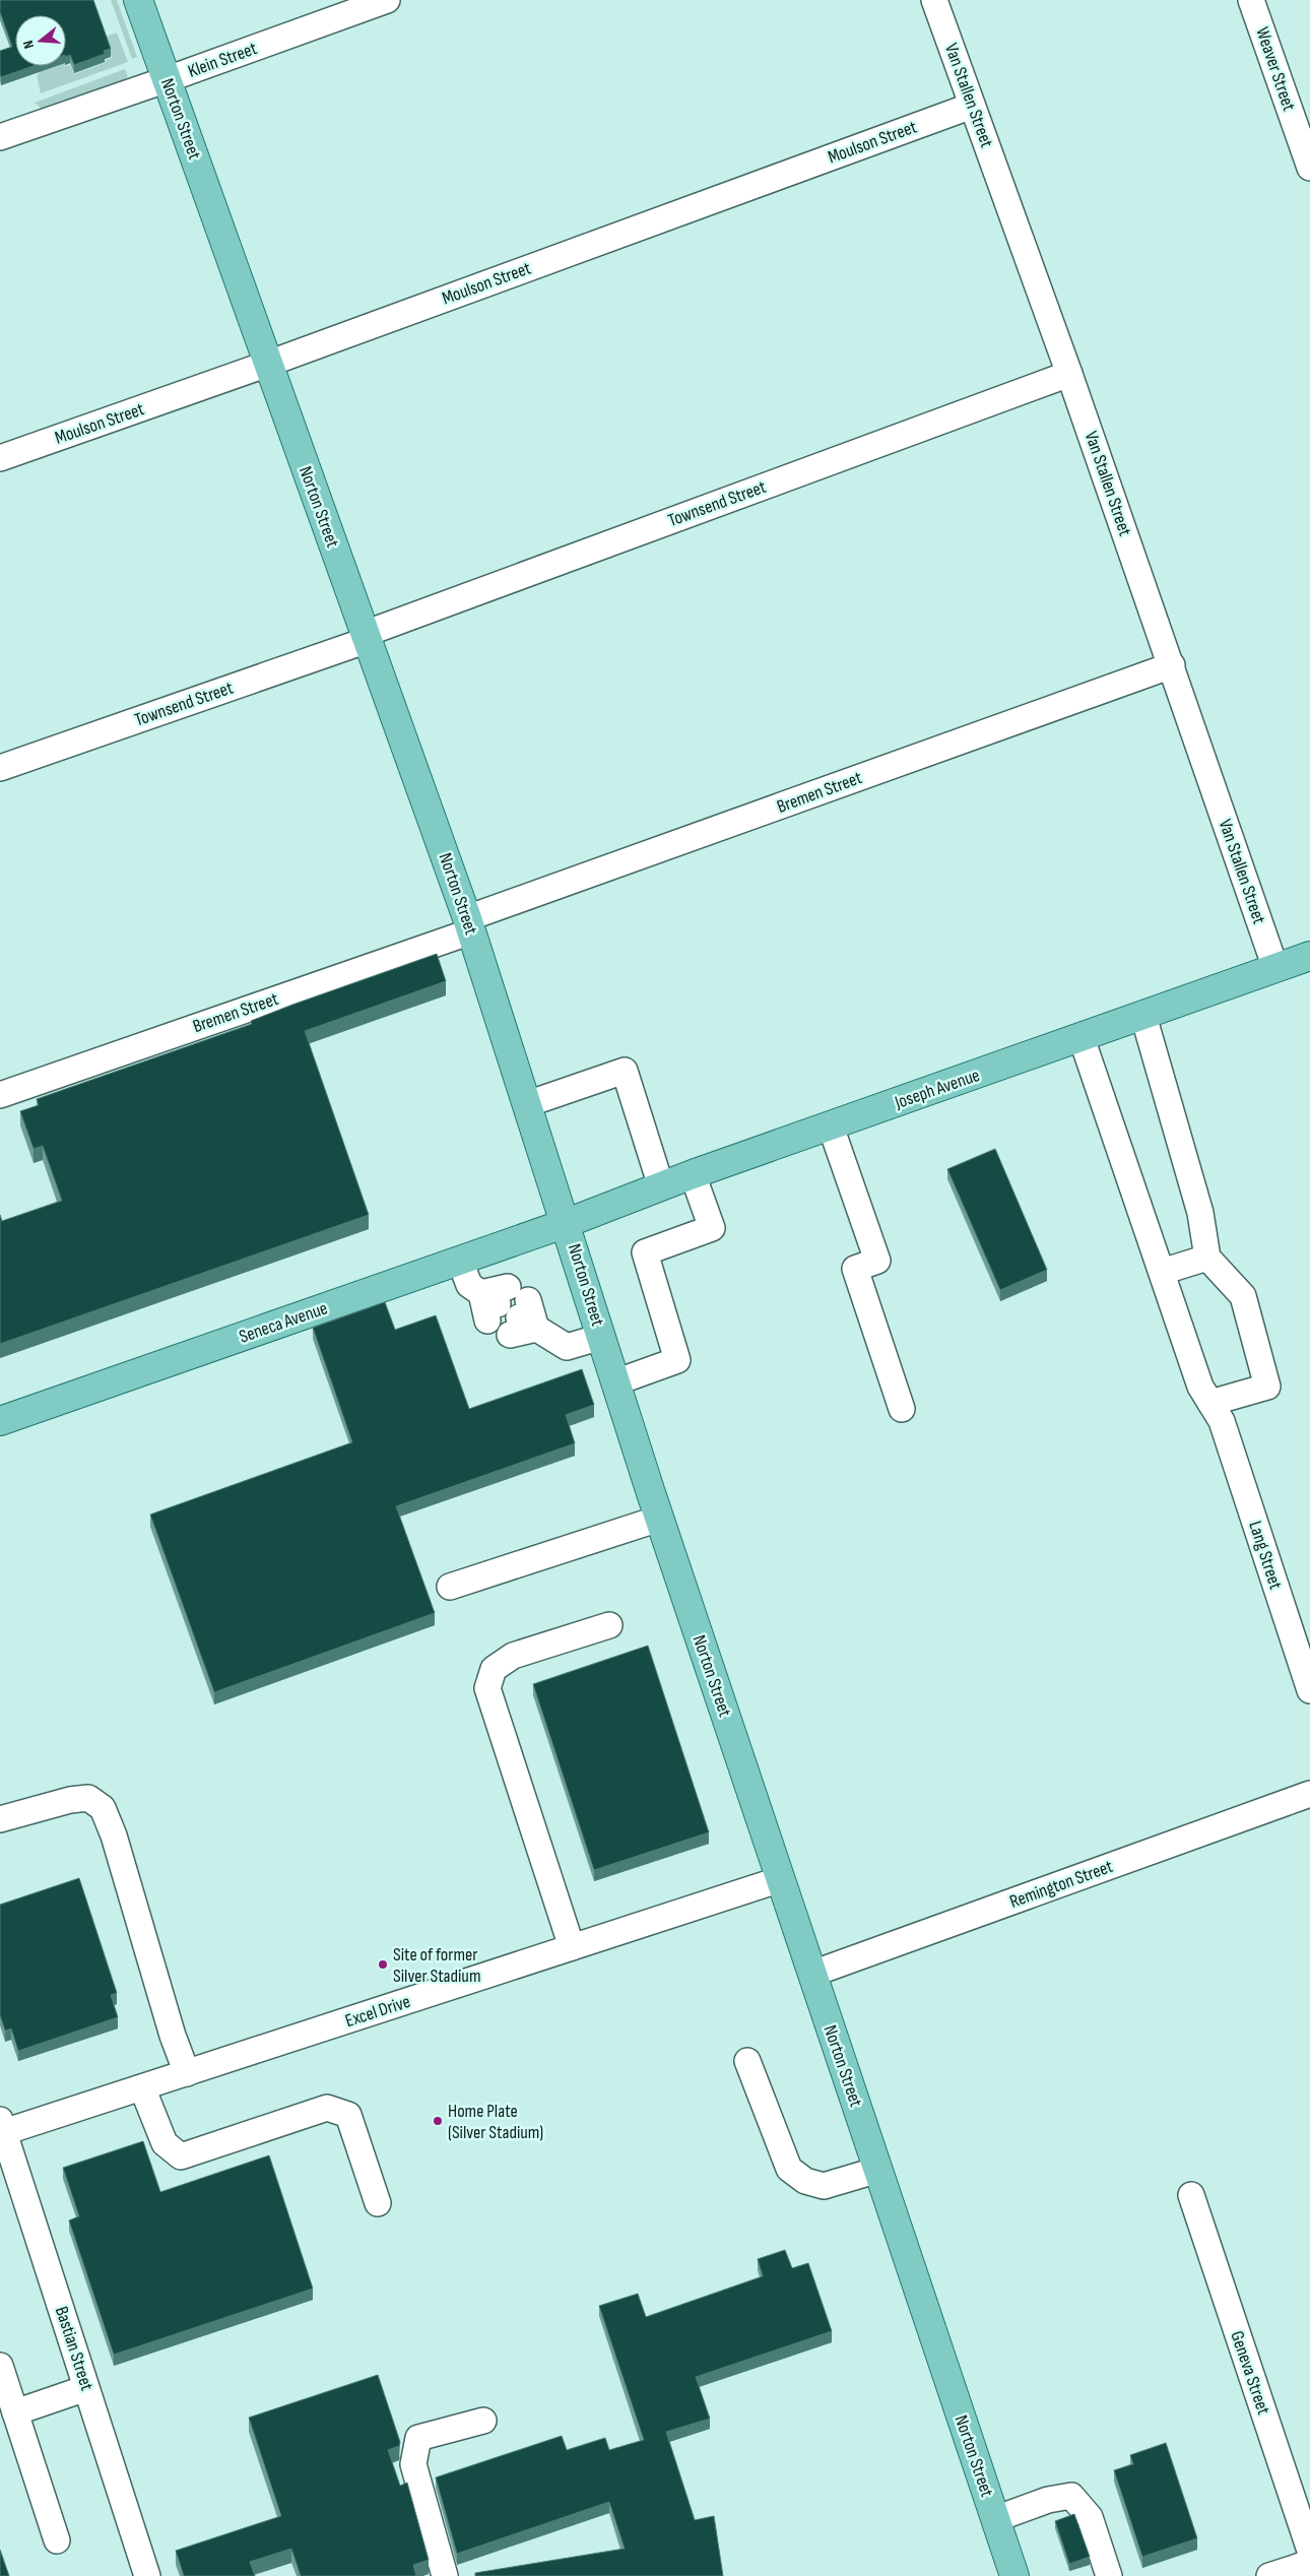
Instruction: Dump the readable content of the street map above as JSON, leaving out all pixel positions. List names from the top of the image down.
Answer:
{
  "streets": {
    "main road": ["Norton Street", "Joseph Avenue", "Seneca Avenue"],
    "street": [
      "Klein Street",
      "Weaver Street",
      "Van Stallen Street",
      "Moulson Street",
      "Townsend Street",
      "Bremen Street",
      "Lang Street",
      "Remington Street",
      "Excel Drive",
      "Bastian Street",
      "Geneva Street"
    ]
  },
  "crossings": [
    ["Klein Street", "Norton Street"],
    ["Van Stallen Street", "Moulson Street"],
    ["Van Stallen Street", "Townsend Street"],
    ["Van Stallen Street", "Bremen Street"],
    ["Van Stallen Street", "Joseph Avenue"],
    ["Norton Street", "Moulson Street"],
    ["Norton Street", "Townsend Street"],
    ["Norton Street", "Bremen Street"],
    ["Norton Street", "Joseph Avenue"],
    ["Norton Street", "Seneca Avenue"],
    ["Norton Street", "Remington Street"],
    ["Norton Street", "Excel Drive"],
    ["Joseph Avenue", "Seneca Avenue"],
    ["Joseph Avenue", "Lang Street"],
    ["Excel Drive", "Bastian Street"]
  ],
  "places": ["Site of former Silver Stadium", "Home Plate (Silver Stadium)"],
  "north": "left"
}
